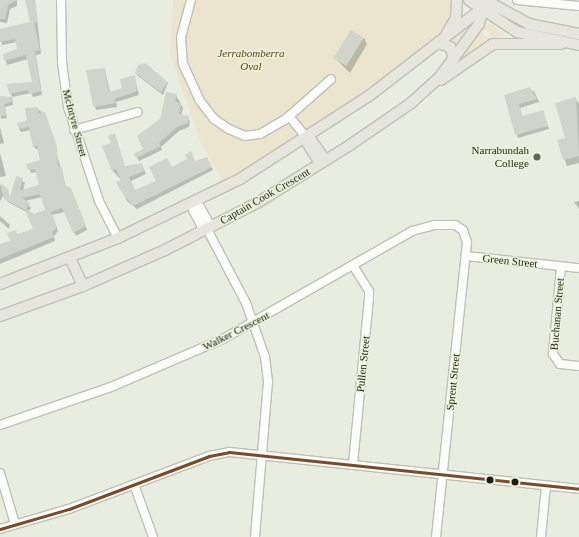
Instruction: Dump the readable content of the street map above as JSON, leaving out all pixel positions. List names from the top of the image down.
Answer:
{
  "streets": {
    "main road": ["Captain Cook Crescent"],
    "street": [
      "McIntyre Street",
      "Green Street",
      "Buchanan Street",
      "Walker Crescent",
      "Pullen Street",
      "Sprent Street"
    ]
  },
  "crossings": [
    ["Green Street", "Buchanan Street"],
    ["Green Street", "Sprent Street"],
    ["Walker Crescent", "Pullen Street"],
    ["Walker Crescent", "Sprent Street"]
  ],
  "parks": ["Jerrabomberra Oval"],
  "places": ["Narrabundah College"]
}
